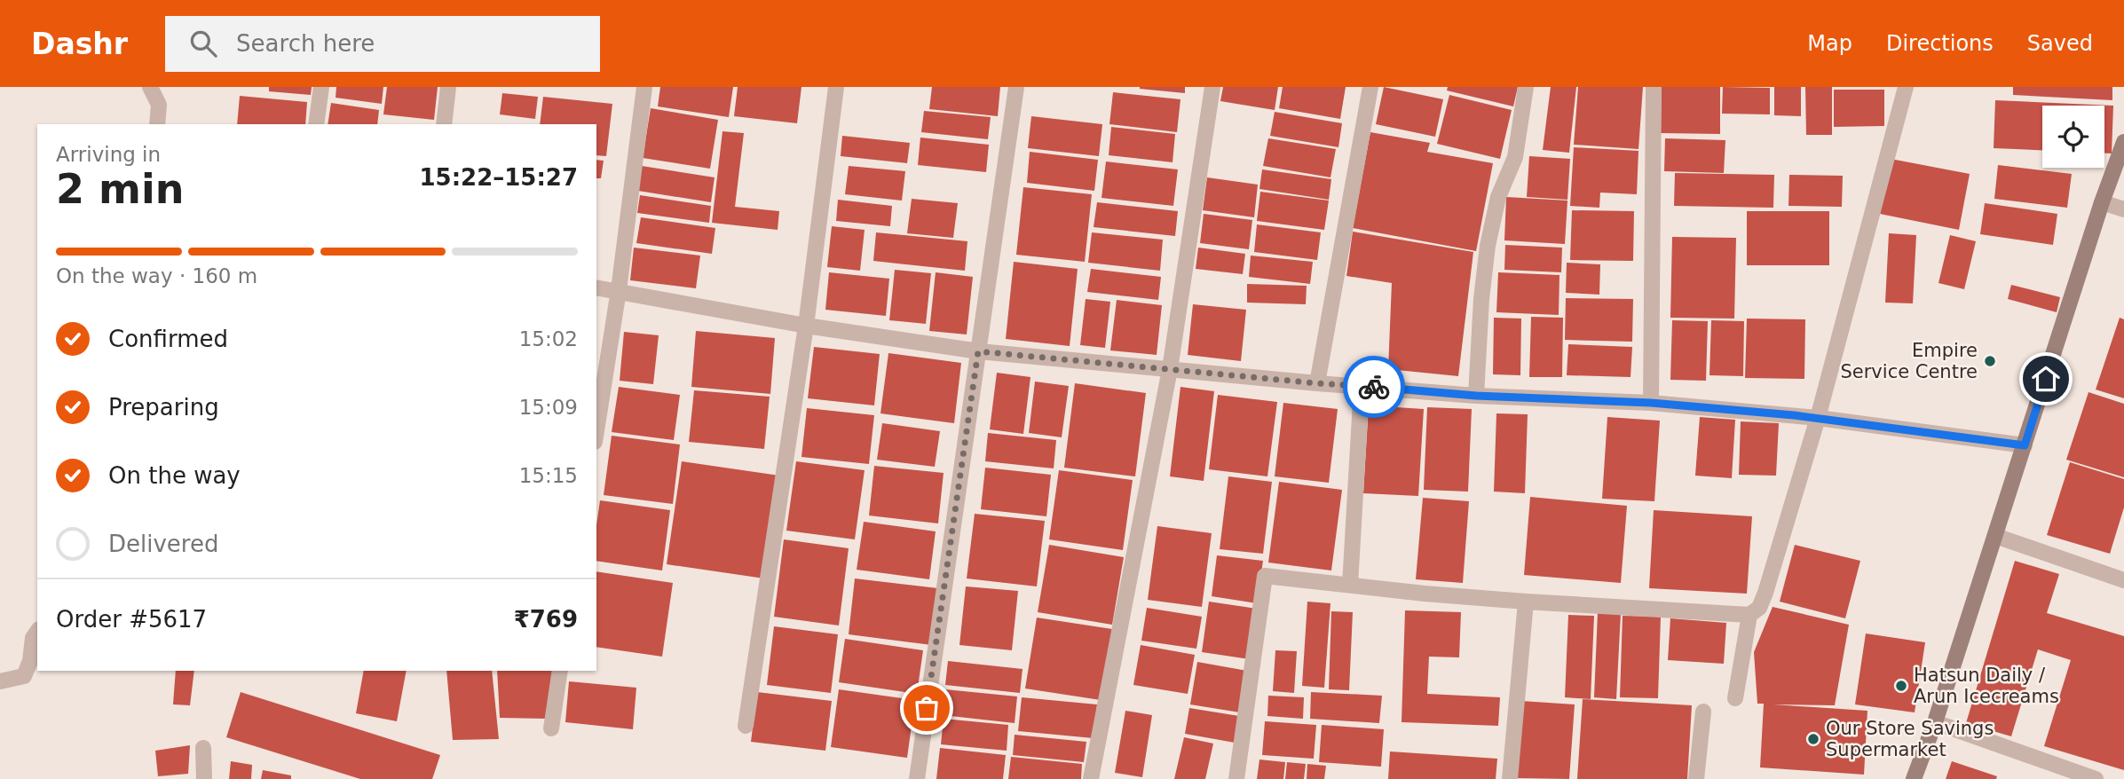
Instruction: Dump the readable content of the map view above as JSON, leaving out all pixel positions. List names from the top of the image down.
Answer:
{
  "places": ["Empire Service Centre", "Hatsun Daily / Arun Icecreams", "Our Store Savings Supermarket"],
  "page": {
    "header": "Dashr",
    "search": "Search here",
    "nav": ["Map", "Directions", "Saved"],
    "heading": ["2 min", "Arriving in", "15:22–15:27"],
    "panel": ["Order #5617", "₹769"],
    "bar": "On the way · 160 m",
    "list": [
      ["Confirmed", "15:02"],
      ["Preparing", "15:09"],
      ["On the way", "15:15"],
      "Delivered"
    ]
  }
}
